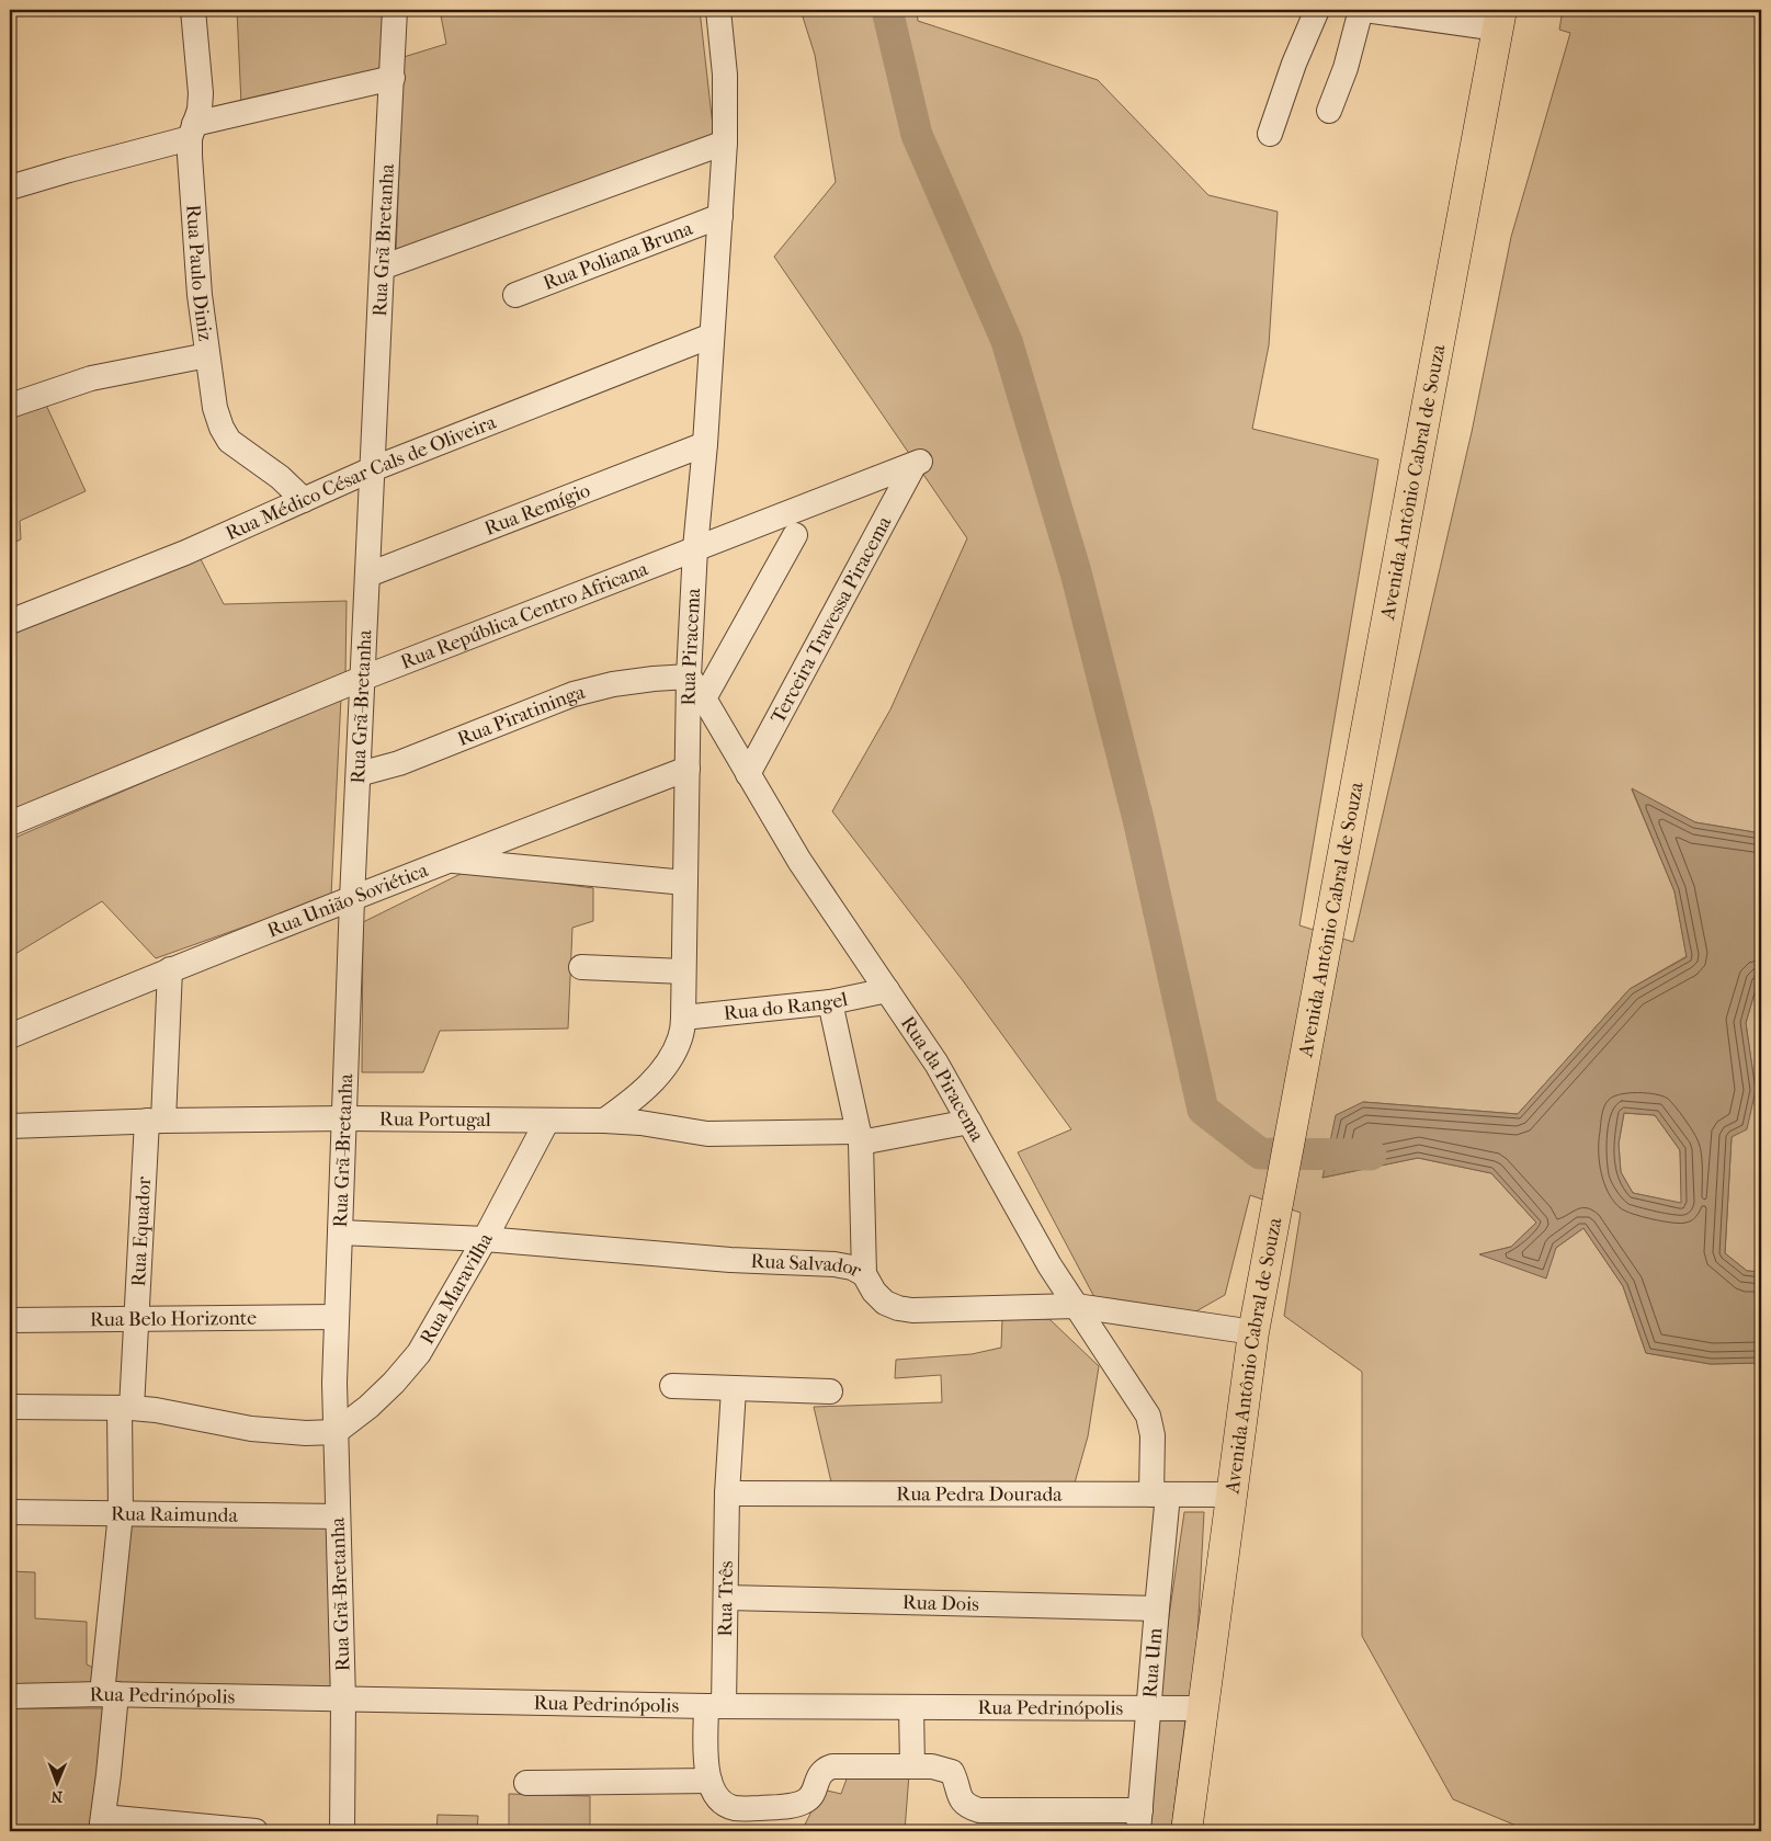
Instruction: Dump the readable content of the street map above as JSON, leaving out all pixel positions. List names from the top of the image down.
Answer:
{
  "streets": {
    "main road": ["Avenida Antônio Cabral de Souza"],
    "street": [
      "Rua Grã Bretanha",
      "Rua Poliana Bruna",
      "Rua Paulo Diniz",
      "Rua Médico César Cals de Oliveira",
      "Rua Remígio",
      "Rua República Centro Africana",
      "Terceira Travessa Piracema",
      "Rua Piracema",
      "Rua Grã-Bretanha",
      "Rua Piratininga",
      "Rua União Soviética",
      "Rua do Rangel",
      "Rua da Piracema",
      "Rua Portugal",
      "Rua Equador",
      "Rua Salvador",
      "Rua Maravilha",
      "Rua Belo Horizonte",
      "Rua Pedra Dourada",
      "Rua Raimunda",
      "Rua Três",
      "Rua Dois",
      "Rua Um",
      "Rua Pedrinópolis"
    ]
  },
  "crossings": [
    ["Rua Grã Bretanha", "Rua Médico César Cals de Oliveira"],
    ["Rua Grã Bretanha", "Rua Grã-Bretanha"],
    ["Rua Poliana Bruna", "Rua Piracema"],
    ["Rua Paulo Diniz", "Rua Médico César Cals de Oliveira"],
    ["Rua Médico César Cals de Oliveira", "Rua Piracema"],
    ["Rua Médico César Cals de Oliveira", "Rua Grã-Bretanha"],
    ["Avenida Antônio Cabral de Souza", "Rua Salvador"],
    ["Avenida Antônio Cabral de Souza", "Rua Pedra Dourada"],
    ["Avenida Antônio Cabral de Souza", "Rua Pedrinópolis"],
    ["Rua Remígio", "Rua Piracema"],
    ["Rua Remígio", "Rua Grã-Bretanha"],
    ["Rua República Centro Africana", "Terceira Travessa Piracema"],
    ["Rua República Centro Africana", "Rua Piracema"],
    ["Rua República Centro Africana", "Rua Grã-Bretanha"],
    ["Terceira Travessa Piracema", "Rua da Piracema"],
    ["Rua Piracema", "Rua Piratininga"],
    ["Rua Piracema", "Rua União Soviética"],
    ["Rua Piracema", "Rua do Rangel"],
    ["Rua Piracema", "Rua da Piracema"],
    ["Rua Piracema", "Rua Portugal"],
    ["Rua Grã-Bretanha", "Rua Piratininga"],
    ["Rua Grã-Bretanha", "Rua União Soviética"],
    ["Rua Grã-Bretanha", "Rua Portugal"],
    ["Rua Grã-Bretanha", "Rua Salvador"],
    ["Rua Grã-Bretanha", "Rua Maravilha"],
    ["Rua Grã-Bretanha", "Rua Belo Horizonte"],
    ["Rua Grã-Bretanha", "Rua Raimunda"],
    ["Rua Grã-Bretanha", "Rua Pedrinópolis"],
    ["Rua Piratininga", "Rua da Piracema"],
    ["Rua União Soviética", "Rua Equador"],
    ["Rua do Rangel", "Rua da Piracema"],
    ["Rua da Piracema", "Rua Portugal"],
    ["Rua da Piracema", "Rua Salvador"],
    ["Rua da Piracema", "Rua Pedra Dourada"],
    ["Rua da Piracema", "Rua Um"],
    ["Rua Portugal", "Rua Equador"],
    ["Rua Portugal", "Rua Maravilha"],
    ["Rua Equador", "Rua Belo Horizonte"],
    ["Rua Equador", "Rua Raimunda"],
    ["Rua Equador", "Rua Pedrinópolis"],
    ["Rua Salvador", "Rua Maravilha"],
    ["Rua Pedra Dourada", "Rua Três"],
    ["Rua Pedra Dourada", "Rua Um"],
    ["Rua Três", "Rua Dois"],
    ["Rua Três", "Rua Pedrinópolis"],
    ["Rua Dois", "Rua Um"],
    ["Rua Um", "Rua Pedrinópolis"]
  ],
  "north": "bottom"
}
